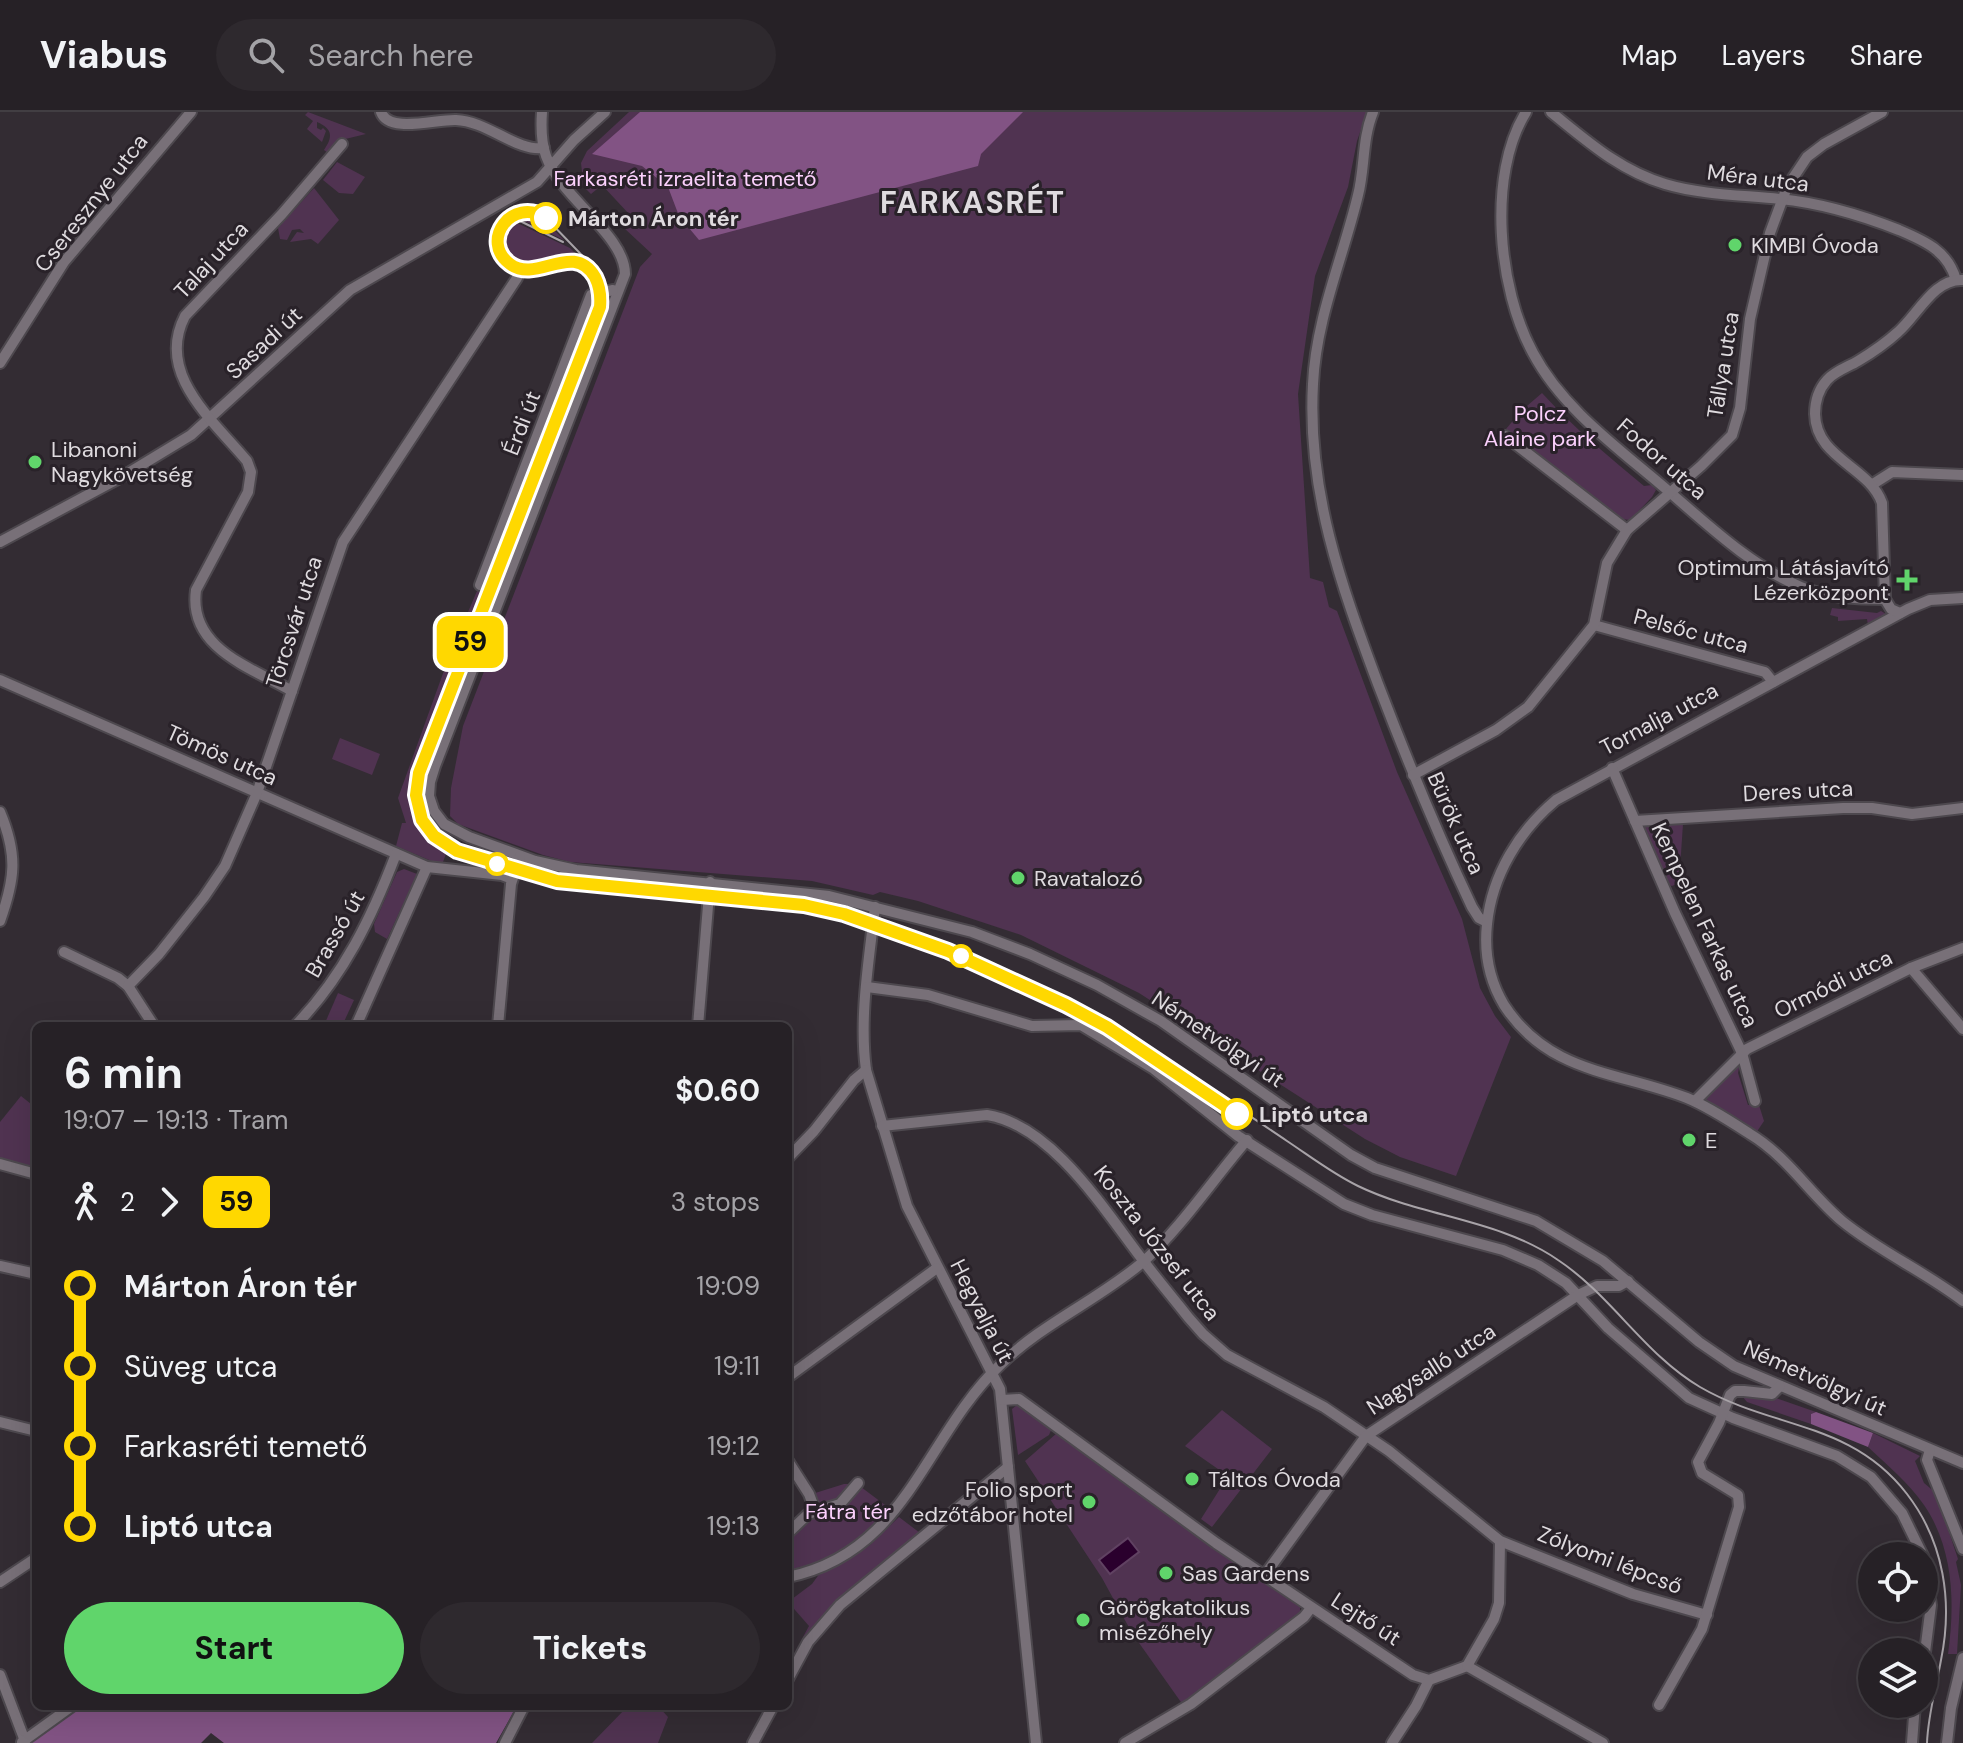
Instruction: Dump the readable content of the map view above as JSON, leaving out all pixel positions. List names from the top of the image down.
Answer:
{
  "streets": {
    "street": [
      "Méra utca",
      "Cseresznye utca",
      "Talaj utca",
      "Sasadi út",
      "Tállya utca",
      "Érdi út",
      "Fodor utca",
      "Törcsvár utca",
      "Pelsőc utca",
      "Tornalja utca",
      "Tömös utca",
      "Deres utca",
      "Bürök utca",
      "Kempelen Farkas utca",
      "Brassó út",
      "Ormódi utca",
      "Németvölgyi út",
      "Koszta József utca",
      "Hegyalja út",
      "Nagysalló utca",
      "Zólyomi lépcső",
      "Lejtő út"
    ]
  },
  "crossings": [
    ["Méra utca", "Tállya utca"],
    ["Talaj utca", "Sasadi út"],
    ["Talaj utca", "Törcsvár utca"],
    ["Tállya utca", "Fodor utca"],
    ["Tállya utca", "Pelsőc utca"],
    ["Tállya utca", "Bürök utca"],
    ["Érdi út", "Németvölgyi út"],
    ["Törcsvár utca", "Tömös utca"],
    ["Pelsőc utca", "Tornalja utca"],
    ["Tornalja utca", "Bürök utca"],
    ["Tornalja utca", "Kempelen Farkas utca"],
    ["Tömös utca", "Brassó út"],
    ["Deres utca", "Kempelen Farkas utca"],
    ["Kempelen Farkas utca", "Ormódi utca"],
    ["Németvölgyi út", "Hegyalja út"],
    ["Németvölgyi út", "Nagysalló utca"],
    ["Koszta József utca", "Hegyalja út"],
    ["Koszta József utca", "Nagysalló utca"],
    ["Koszta József utca", "Zólyomi lépcső"],
    ["Hegyalja út", "Lejtő út"],
    ["Nagysalló utca", "Lejtő út"]
  ],
  "districts": ["FARKASRÉT"],
  "parks": ["Farkasréti izraelita temető", "Polcz Alaine park", "Fátra tér"],
  "places": {
    "other": [
      "Márton Áron tér",
      "KIMBI Óvoda",
      "Libanoni Nagykövetség",
      "Ravatalozó",
      "Liptó utca",
      "E",
      "Táltos Óvoda",
      "Folio sport edzőtábor hotel",
      "Sas Gardens",
      "Görögkatolikus misézőhely"
    ],
    "health": ["Optimum Látásjavító Lézerközpont"]
  },
  "lines": ["tram line 59"],
  "page": {
    "header": "Viabus",
    "search": "Search here",
    "nav": ["Map", "Layers", "Share"],
    "on_map": "59",
    "heading": ["6 min", "19:07 – 19:13 · Tram", "$0.60"],
    "legs": ["2", "59", "3 stops"],
    "list": [
      {
        "name": "Márton Áron tér",
        "value": "19:09"
      },
      {
        "name": "Süveg utca",
        "value": "19:11"
      },
      {
        "name": "Farkasréti temető",
        "value": "19:12"
      },
      {
        "name": "Liptó utca",
        "value": "19:13"
      }
    ],
    "buttons": ["Start", "Tickets"]
  }
}
